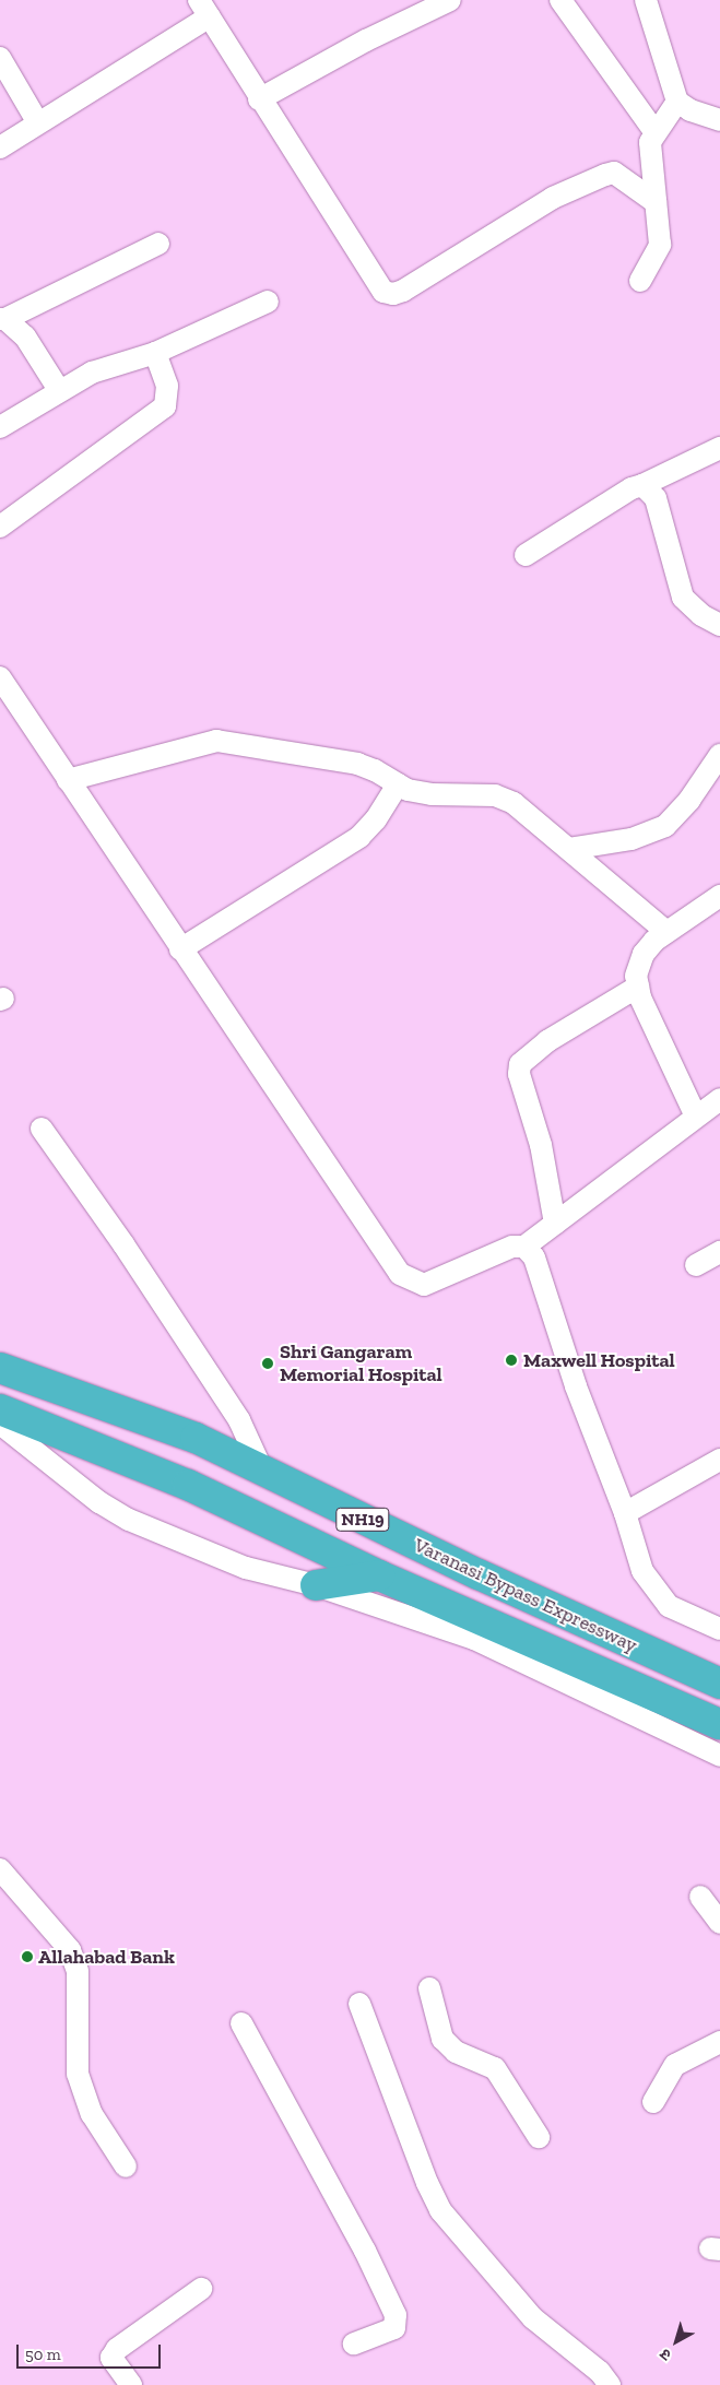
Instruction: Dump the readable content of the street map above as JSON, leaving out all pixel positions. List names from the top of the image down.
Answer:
{
  "streets": {
    "highway": ["NH19", "Varanasi Bypass Expressway"]
  },
  "places": ["Maxwell Hospital", "Shri Gangaram Memorial Hospital", "Allahabad Bank"],
  "scale_bar": "50 m",
  "north": "bottom left"
}
